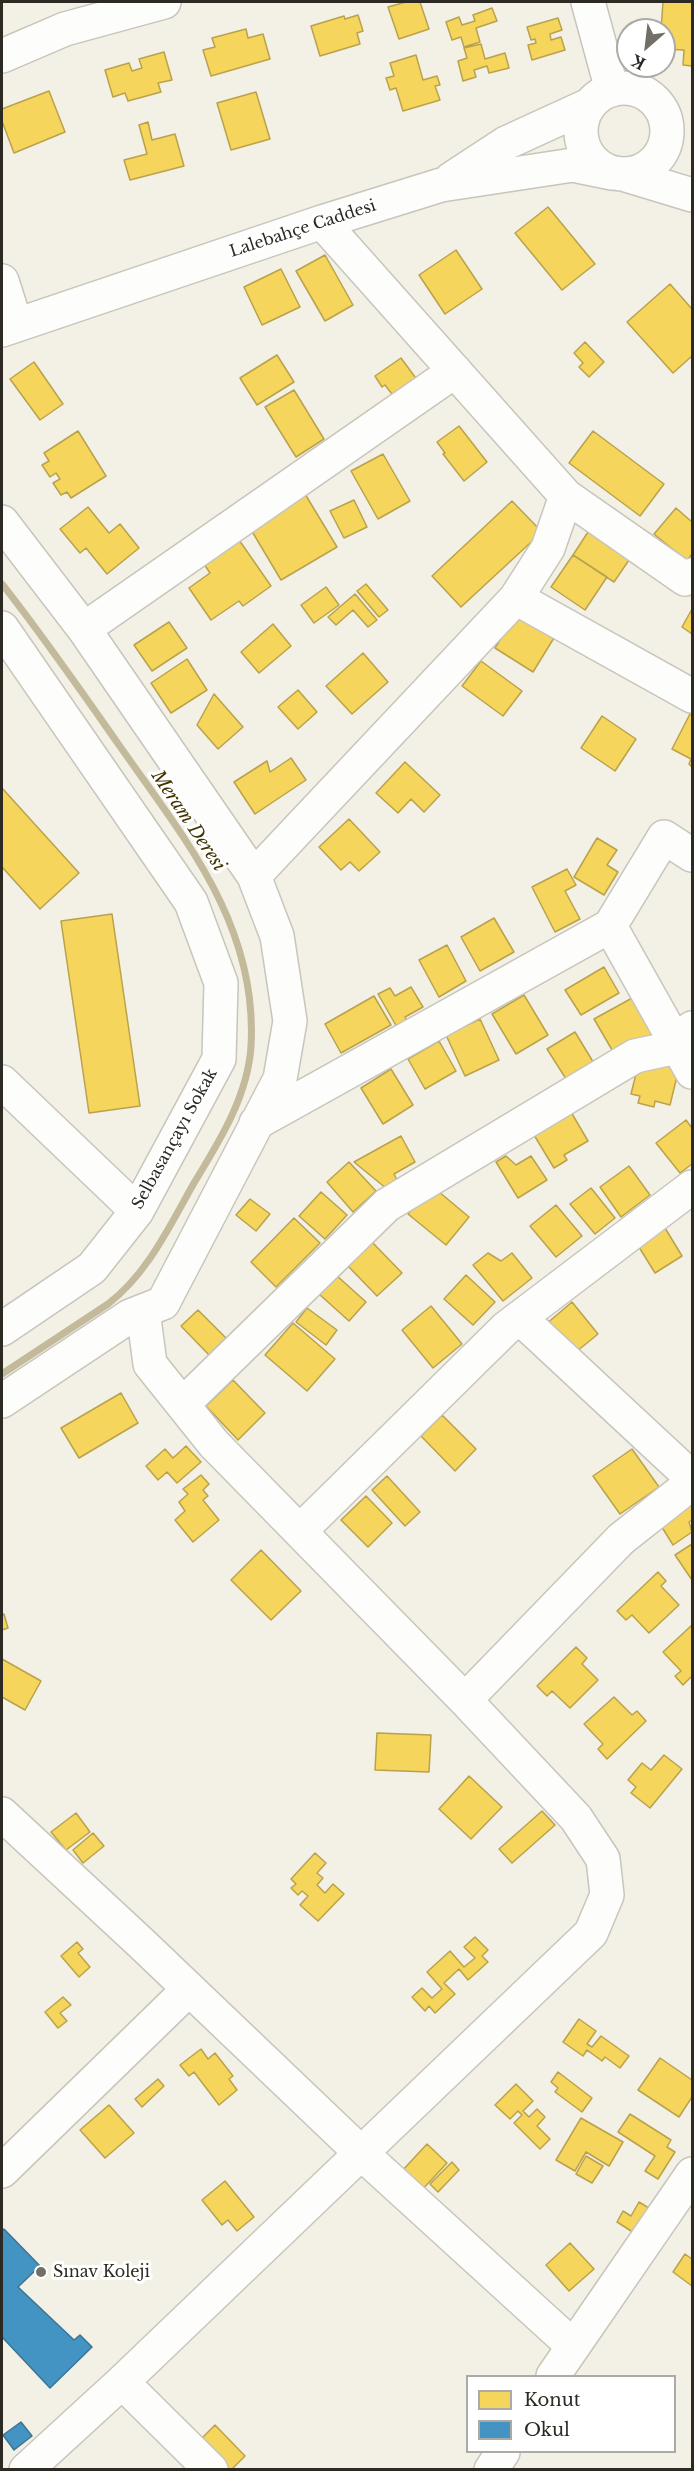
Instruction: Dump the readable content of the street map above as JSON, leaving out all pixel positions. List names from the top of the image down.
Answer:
{
  "streets": {
    "street": ["Lalebahçe Caddesi", "Selbasançayı Sokak"]
  },
  "water": ["Meram Deresi"],
  "places": ["Sınav Koleji"],
  "legend": ["Konut", "Okul"],
  "north": "bottom left"
}
